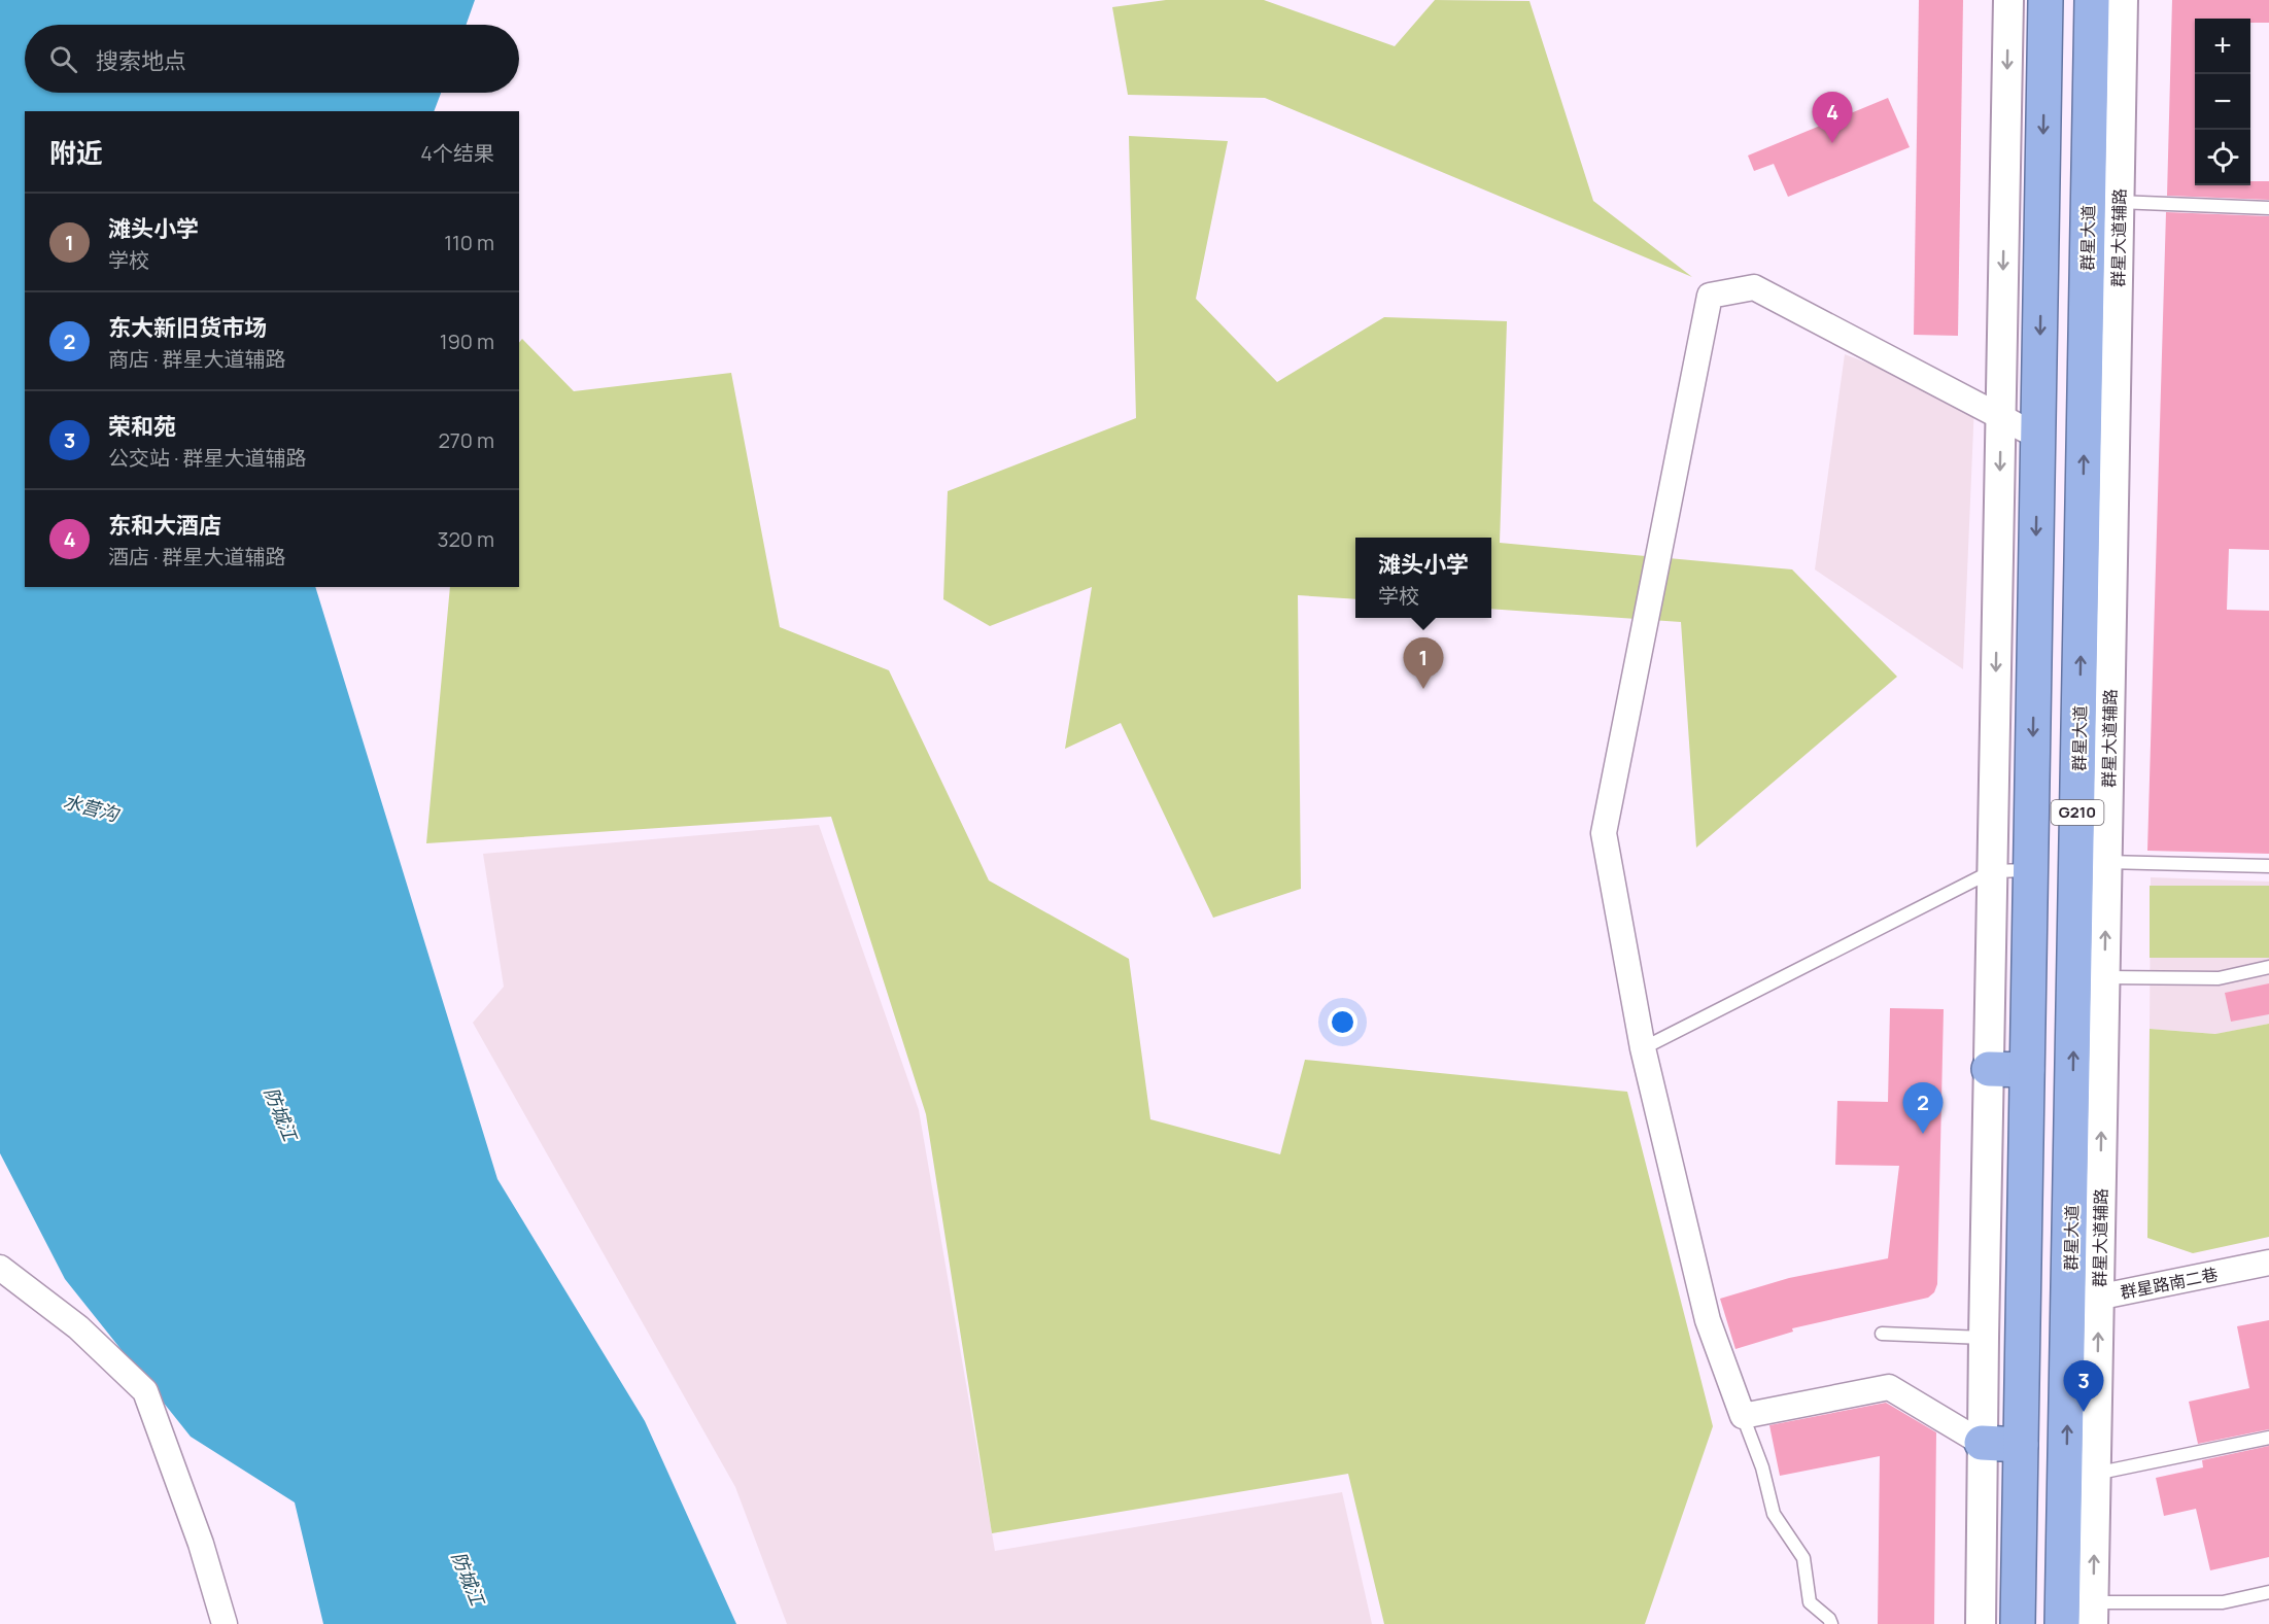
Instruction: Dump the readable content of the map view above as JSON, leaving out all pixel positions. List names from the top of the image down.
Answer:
{
  "streets": {
    "highway": ["群星大道", "G210"],
    "street": ["群星大道辅路", "群星路南二巷"]
  },
  "crossings": [
    ["群星大道", "群星大道辅路"],
    ["群星大道", "群星路南二巷"]
  ],
  "water": ["水营沟", "防城江"],
  "page": {
    "map_buttons": ["+", "−"],
    "search": "搜索地点",
    "pins": [
      "4",
      "1",
      "2",
      "3"
    ],
    "heading": ["附近", "4个结果"],
    "list": [
      {
        "mark": "1",
        "name": "滩头小学",
        "note": "学校",
        "value": "110 m"
      },
      {
        "mark": "2",
        "name": "东大新旧货市场",
        "note": "商店 · 群星大道辅路",
        "value": "190 m"
      },
      {
        "mark": "3",
        "name": "荣和苑",
        "note": "公交站 · 群星大道辅路",
        "value": "270 m"
      },
      {
        "mark": "4",
        "name": "东和大酒店",
        "note": "酒店 · 群星大道辅路",
        "value": "320 m"
      }
    ],
    "popup": ["滩头小学", "学校"]
  }
}
